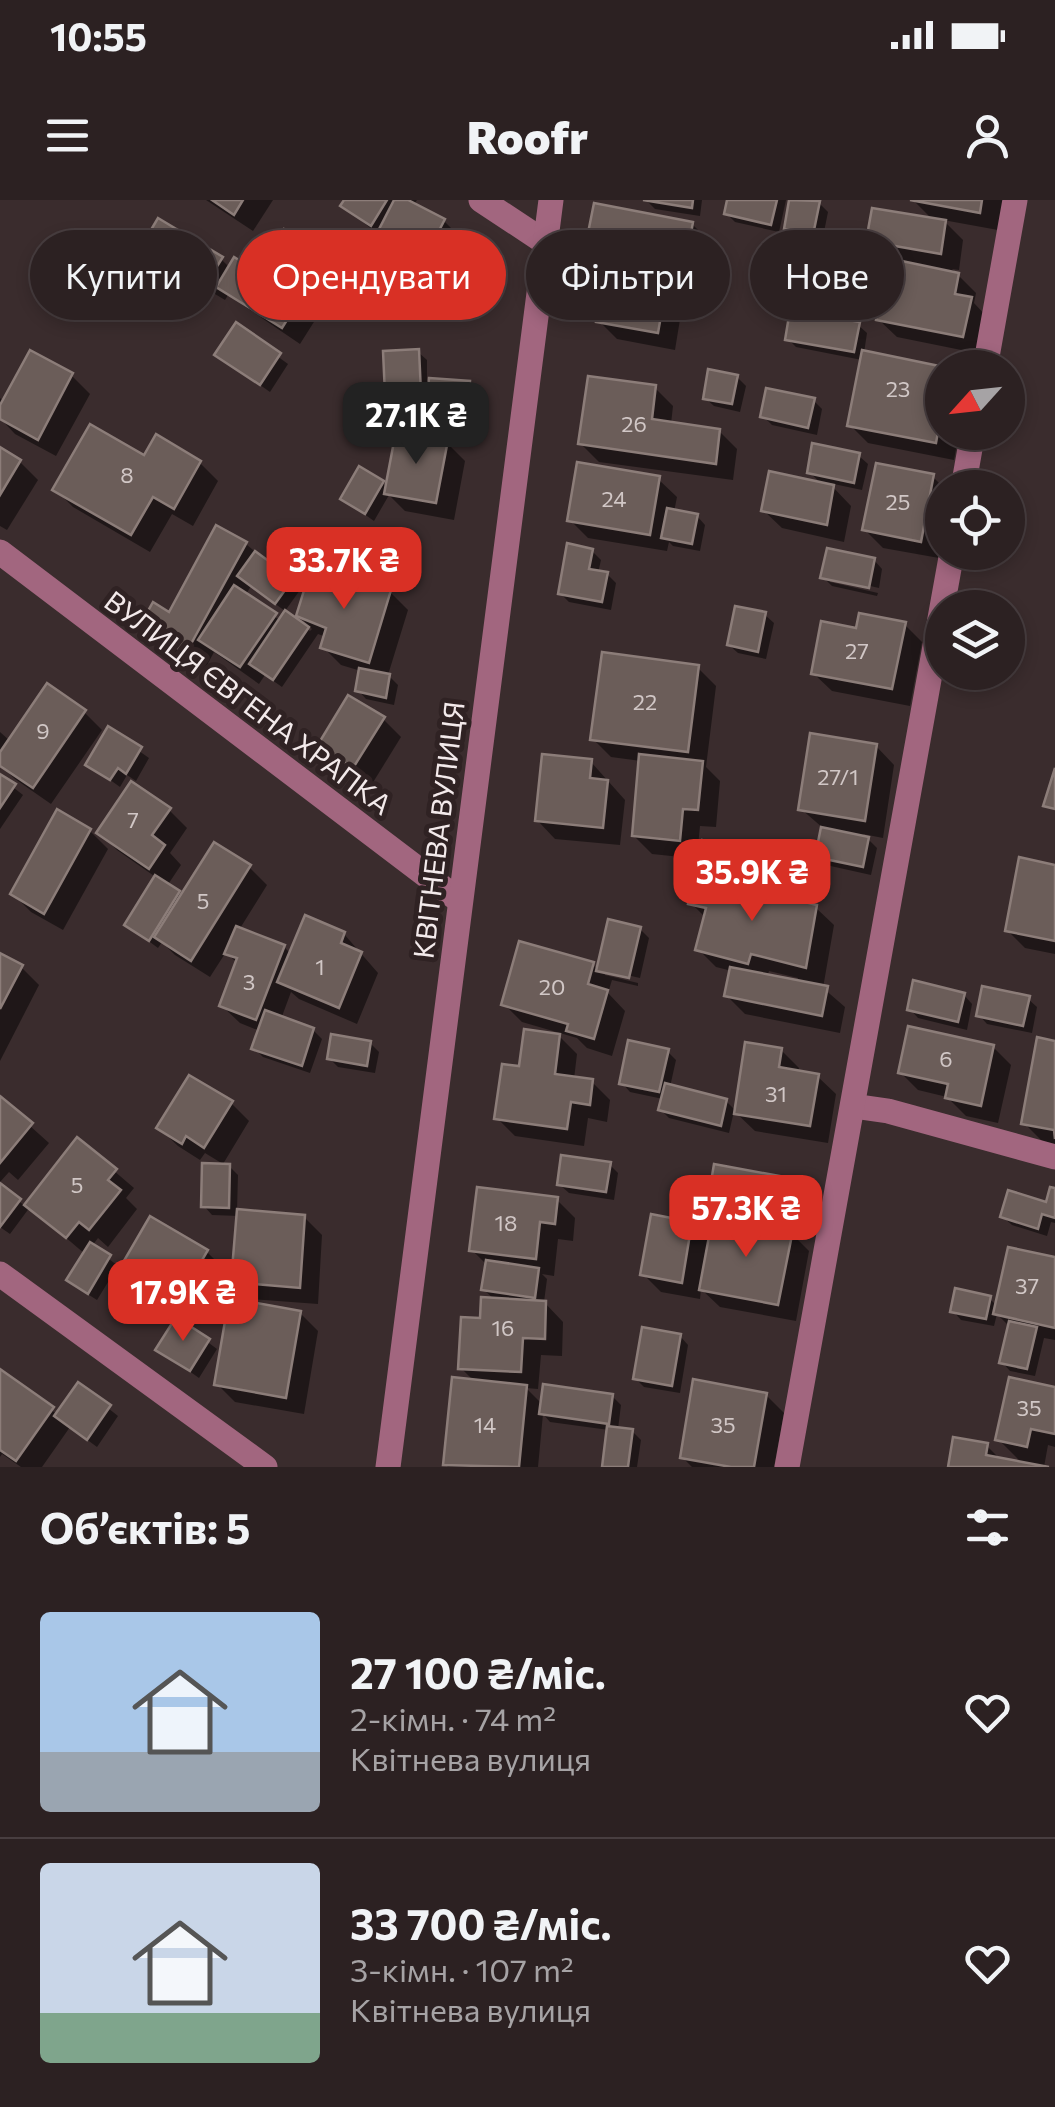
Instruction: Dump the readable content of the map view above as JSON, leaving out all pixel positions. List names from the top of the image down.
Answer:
{
  "streets": {
    "street": ["ВУЛИЦЯ ЄВГЕНА ХРАПКА", "КВІТНЕВА ВУЛИЦЯ"]
  },
  "crossings": [
    ["ВУЛИЦЯ ЄВГЕНА ХРАПКА", "КВІТНЕВА ВУЛИЦЯ"]
  ],
  "house_numbers": [
    "23",
    "26",
    "8",
    "24",
    "25",
    "27",
    "22",
    "9",
    "27/1",
    "7",
    "5",
    "1",
    "3",
    "20",
    "6",
    "31",
    "5",
    "18",
    "37",
    "16",
    "35",
    "14",
    "35"
  ],
  "north": "bottom left",
  "page": {
    "status": "10:55",
    "header": "Roofr",
    "chip": [
      "Купити",
      "Орендувати",
      "Фільтри",
      "Нове"
    ],
    "price": [
      "27.1K ₴",
      "33.7K ₴",
      "35.9K ₴",
      "57.3K ₴",
      "17.9K ₴"
    ],
    "heading": "Об’єктів: 5",
    "list": [
      {
        "name": "27 100 ₴/міс.",
        "note": "2-кімн. · 74 m² · Квітнева вулиця"
      },
      {
        "name": "33 700 ₴/міс.",
        "note": "3-кімн. · 107 m² · Квітнева вулиця"
      }
    ]
  }
}
